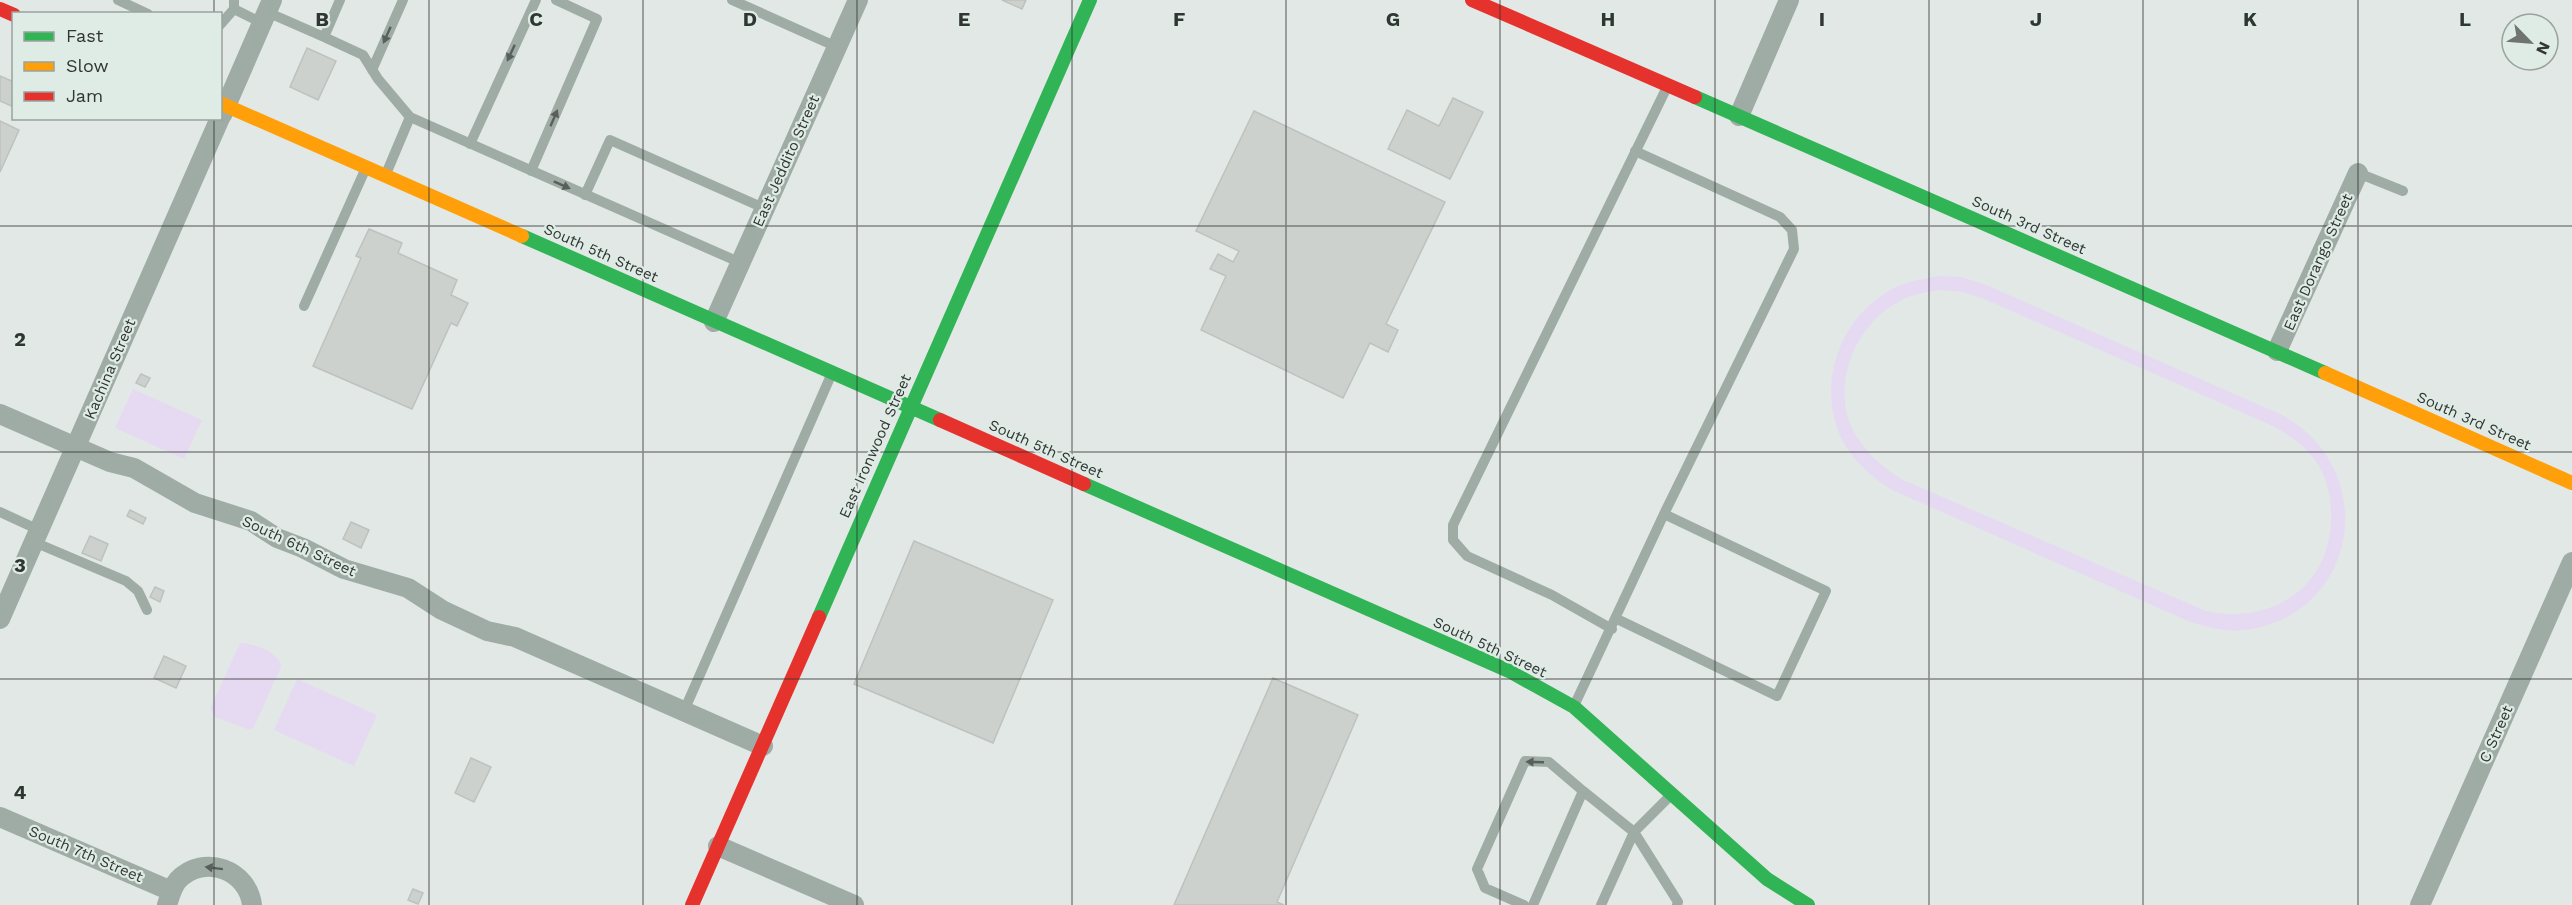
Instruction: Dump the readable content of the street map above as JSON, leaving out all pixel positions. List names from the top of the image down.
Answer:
{
  "streets": {
    "street": [
      "East Jeddito Street",
      "South 3rd Street",
      "South 5th Street",
      "East Dorango Street",
      "Kachina Street",
      "East Ironwood Street",
      "South 6th Street",
      "C Street",
      "South 7th Street"
    ]
  },
  "crossings": [
    ["East Jeddito Street", "South 5th Street"],
    ["South 3rd Street", "East Dorango Street"],
    ["South 5th Street", "Kachina Street"],
    ["South 5th Street", "East Ironwood Street"],
    ["Kachina Street", "South 6th Street"],
    ["East Ironwood Street", "South 6th Street"]
  ],
  "legend": ["Fast", "Slow", "Jam"],
  "north": "bottom right",
  "grid": {
    "columns": [
      "B",
      "C",
      "D",
      "E",
      "F",
      "G",
      "H",
      "I",
      "J",
      "K",
      "L"
    ],
    "rows": ["2", "3", "4"]
  }
}
